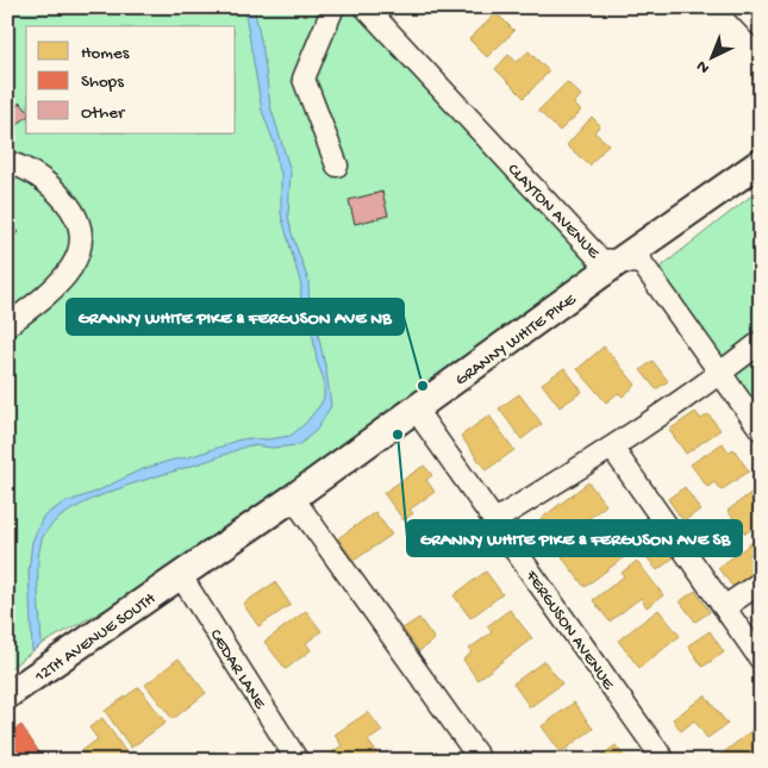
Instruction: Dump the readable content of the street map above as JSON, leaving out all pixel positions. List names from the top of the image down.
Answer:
{
  "streets": {
    "main road": ["GRANNY WHITE PIKE", "12TH AVENUE SOUTH"],
    "street": ["CLAYTON AVENUE", "FERGUSON AVENUE", "CEDAR LANE"]
  },
  "crossings": [
    ["CLAYTON AVENUE", "GRANNY WHITE PIKE"],
    ["GRANNY WHITE PIKE", "FERGUSON AVENUE"],
    ["GRANNY WHITE PIKE", "12TH AVENUE SOUTH"],
    ["GRANNY WHITE PIKE", "CEDAR LANE"],
    ["12TH AVENUE SOUTH", "CEDAR LANE"]
  ],
  "places": ["GRANNY WHITE PIKE & FERGUSON AVE NB", "GRANNY WHITE PIKE & FERGUSON AVE SB"],
  "legend": ["Homes", "Shops", "Other"],
  "north": "bottom left"
}
